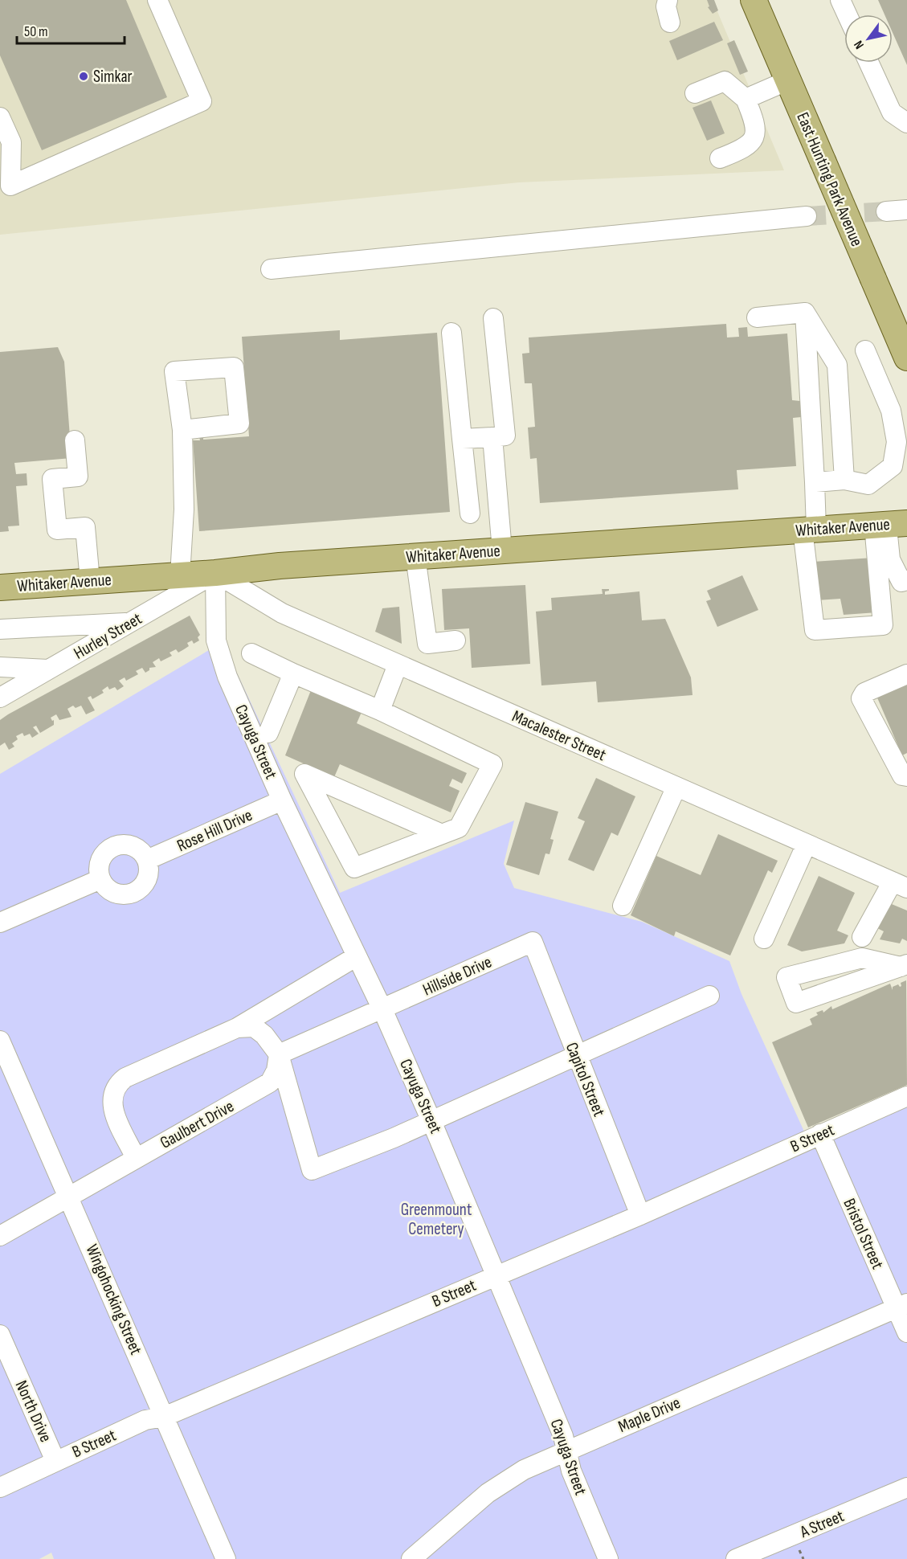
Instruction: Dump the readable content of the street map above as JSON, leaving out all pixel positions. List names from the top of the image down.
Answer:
{
  "streets": {
    "main road": ["East Hunting Park Avenue", "Whitaker Avenue"],
    "street": [
      "Hurley Street",
      "Macalester Street",
      "Cayuga Street",
      "Rose Hill Drive",
      "Hillside Drive",
      "Capitol Street",
      "Gaulbert Drive",
      "B Street",
      "Bristol Street",
      "Wingohocking Street",
      "North Drive",
      "Maple Drive",
      "A Street"
    ]
  },
  "crossings": [
    ["Whitaker Avenue", "Hurley Street"],
    ["Whitaker Avenue", "Macalester Street"],
    ["Whitaker Avenue", "Cayuga Street"],
    ["Hurley Street", "Macalester Street"],
    ["Hurley Street", "Cayuga Street"],
    ["Macalester Street", "Cayuga Street"],
    ["Cayuga Street", "Rose Hill Drive"],
    ["Cayuga Street", "Hillside Drive"],
    ["Cayuga Street", "B Street"],
    ["Cayuga Street", "Maple Drive"],
    ["Hillside Drive", "Capitol Street"],
    ["Capitol Street", "B Street"],
    ["Gaulbert Drive", "Wingohocking Street"],
    ["B Street", "Bristol Street"],
    ["B Street", "Wingohocking Street"],
    ["B Street", "North Drive"],
    ["Bristol Street", "Maple Drive"]
  ],
  "parks": ["Greenmount Cemetery"],
  "places": ["Simkar"],
  "scale_bar": "50 m",
  "north": "bottom left"
}
